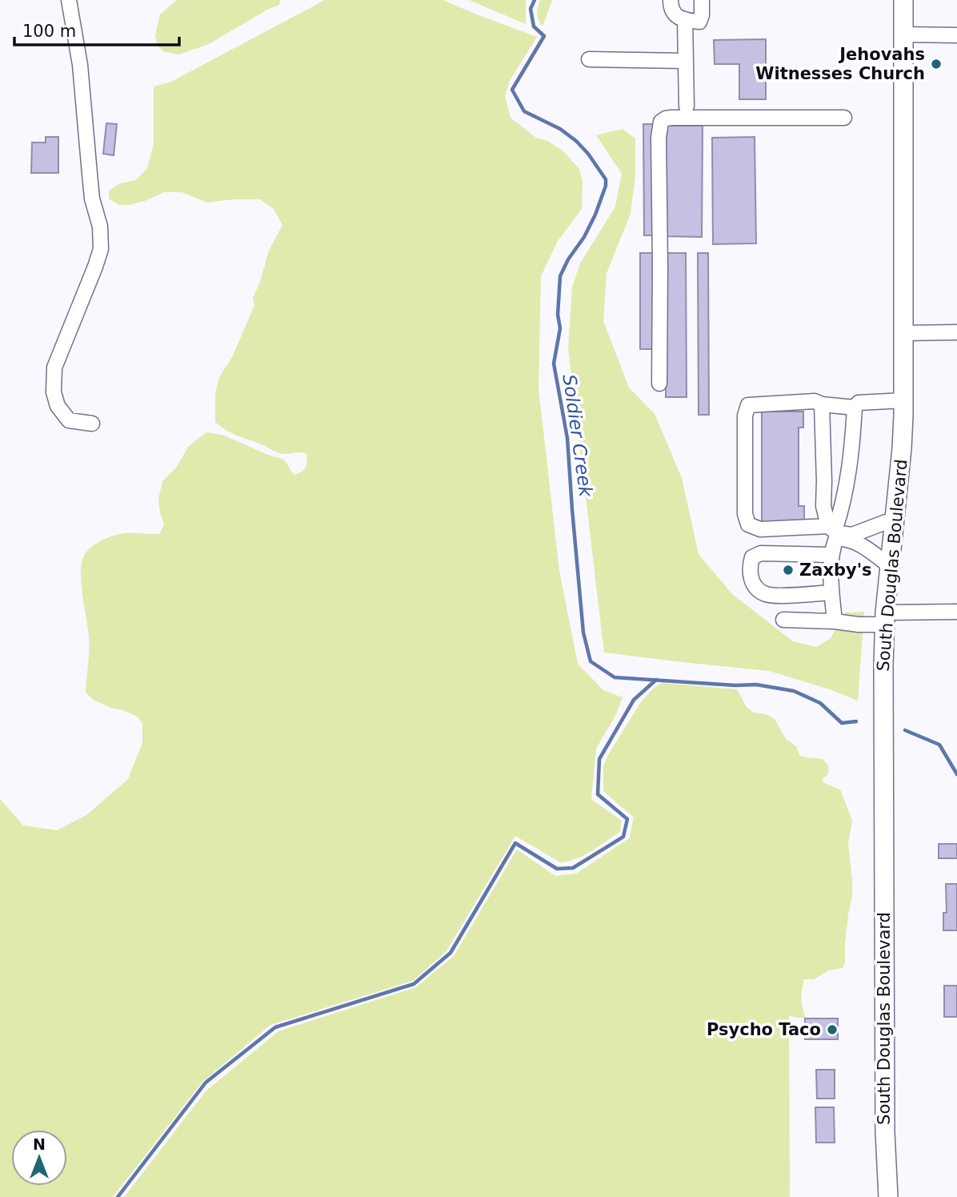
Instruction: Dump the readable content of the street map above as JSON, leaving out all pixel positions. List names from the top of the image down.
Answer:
{
  "streets": {
    "main road": ["South Douglas Boulevard"]
  },
  "water": ["Soldier Creek"],
  "places": ["Jehovahs Witnesses Church", "Zaxby's", "Psycho Taco"],
  "scale_bar": "100 m",
  "north": "top"
}
